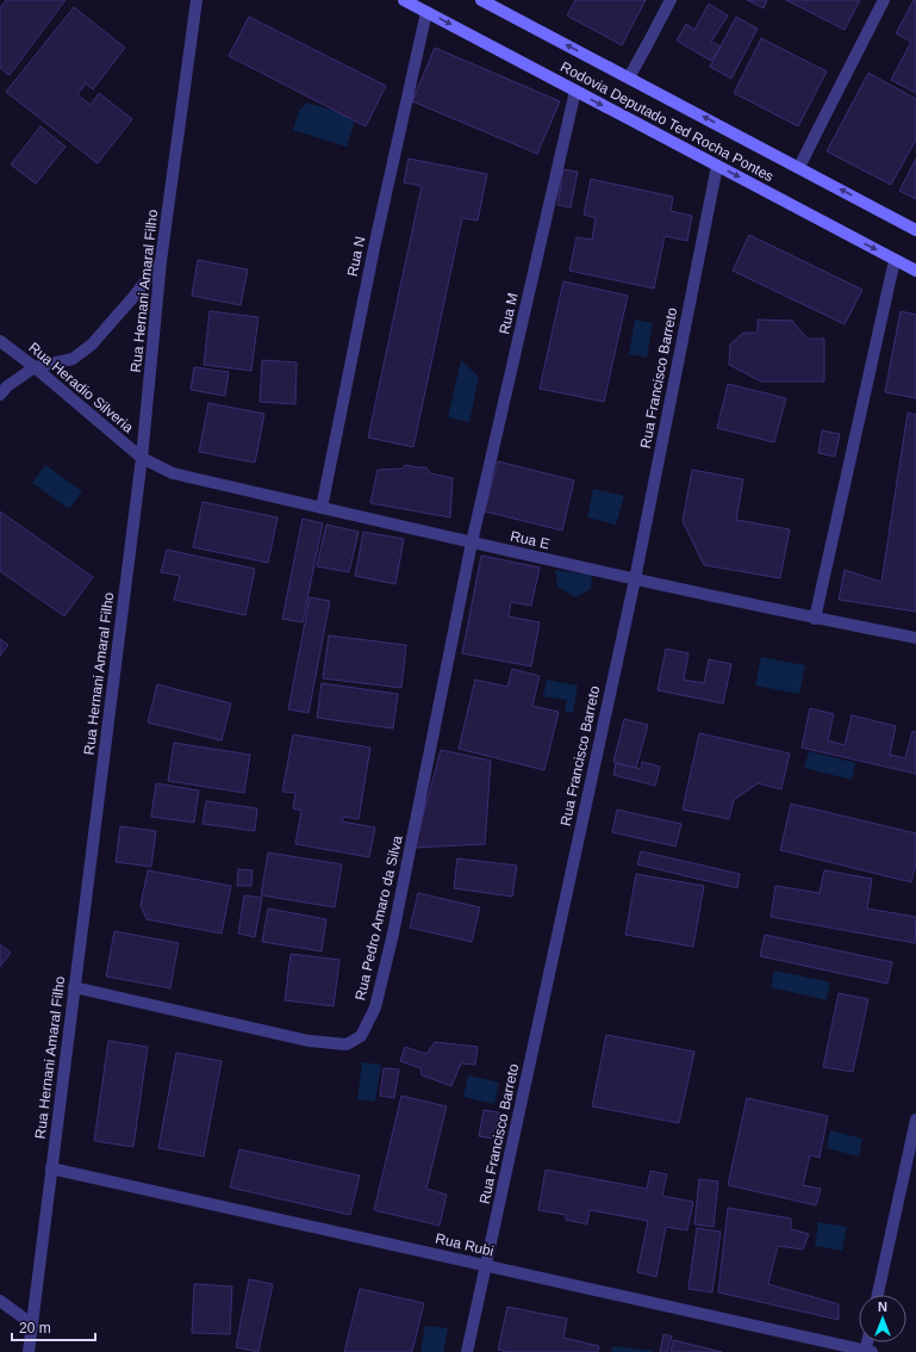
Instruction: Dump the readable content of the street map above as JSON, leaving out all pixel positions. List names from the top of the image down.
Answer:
{
  "streets": {
    "main road": ["Rodovia Deputado Ted Rocha Pontes"],
    "street": [
      "Rua N",
      "Rua Hernani Amaral Filho",
      "Rua M",
      "Rua Francisco Barreto",
      "Rua Heradio Silveria",
      "Rua E",
      "Rua Pedro Amaro da Silva",
      "Rua Rubi"
    ]
  },
  "crossings": [
    ["Rodovia Deputado Ted Rocha Pontes", "Rua N"],
    ["Rodovia Deputado Ted Rocha Pontes", "Rua M"],
    ["Rodovia Deputado Ted Rocha Pontes", "Rua Francisco Barreto"],
    ["Rua N", "Rua E"],
    ["Rua Hernani Amaral Filho", "Rua Heradio Silveria"],
    ["Rua Hernani Amaral Filho", "Rua E"],
    ["Rua Hernani Amaral Filho", "Rua Pedro Amaro da Silva"],
    ["Rua Hernani Amaral Filho", "Rua Rubi"],
    ["Rua M", "Rua E"],
    ["Rua M", "Rua Pedro Amaro da Silva"],
    ["Rua Francisco Barreto", "Rua E"],
    ["Rua Francisco Barreto", "Rua Rubi"],
    ["Rua Heradio Silveria", "Rua E"],
    ["Rua E", "Rua Pedro Amaro da Silva"]
  ],
  "scale_bar": "20 m",
  "north": "top"
}
